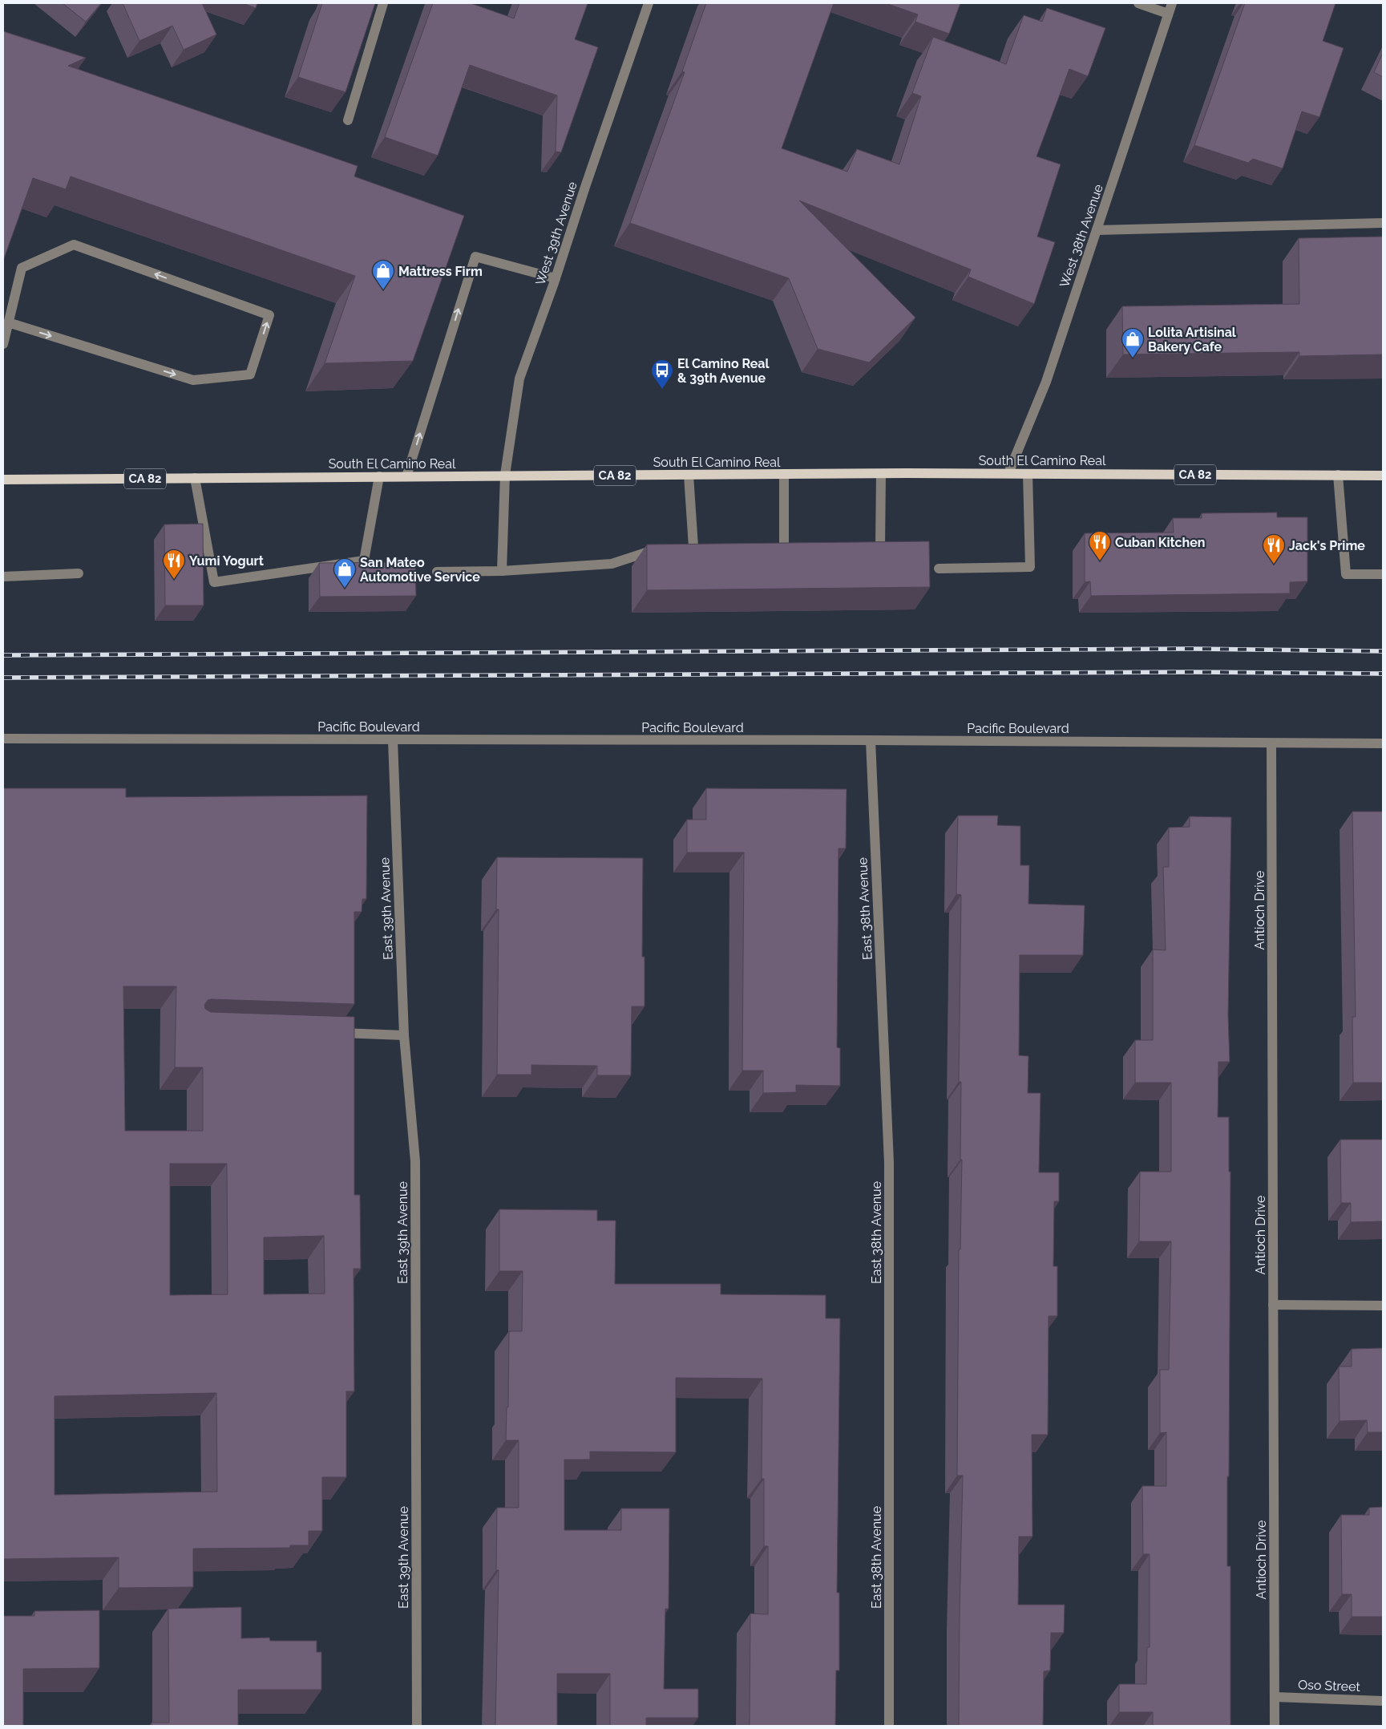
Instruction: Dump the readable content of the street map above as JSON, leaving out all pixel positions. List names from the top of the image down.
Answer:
{
  "streets": {
    "main road": ["South El Camino Real", "CA 82"],
    "street": [
      "West 39th Avenue",
      "West 38th Avenue",
      "Pacific Boulevard",
      "East 39th Avenue",
      "East 38th Avenue",
      "Antioch Drive",
      "Oso Street"
    ]
  },
  "crossings": [
    ["West 39th Avenue", "South El Camino Real"],
    ["West 38th Avenue", "South El Camino Real"],
    ["Pacific Boulevard", "East 39th Avenue"],
    ["Pacific Boulevard", "East 38th Avenue"],
    ["Pacific Boulevard", "Antioch Drive"],
    ["Antioch Drive", "Oso Street"]
  ],
  "places": {
    "shop": ["Mattress Firm", "Lolita Artisinal Bakery Cafe", "San Mateo Automotive Service"],
    "bus stop": ["El Camino Real & 39th Avenue"],
    "restaurant": ["Cuban Kitchen", "Jack's Prime", "Yumi Yogurt"]
  }
}
